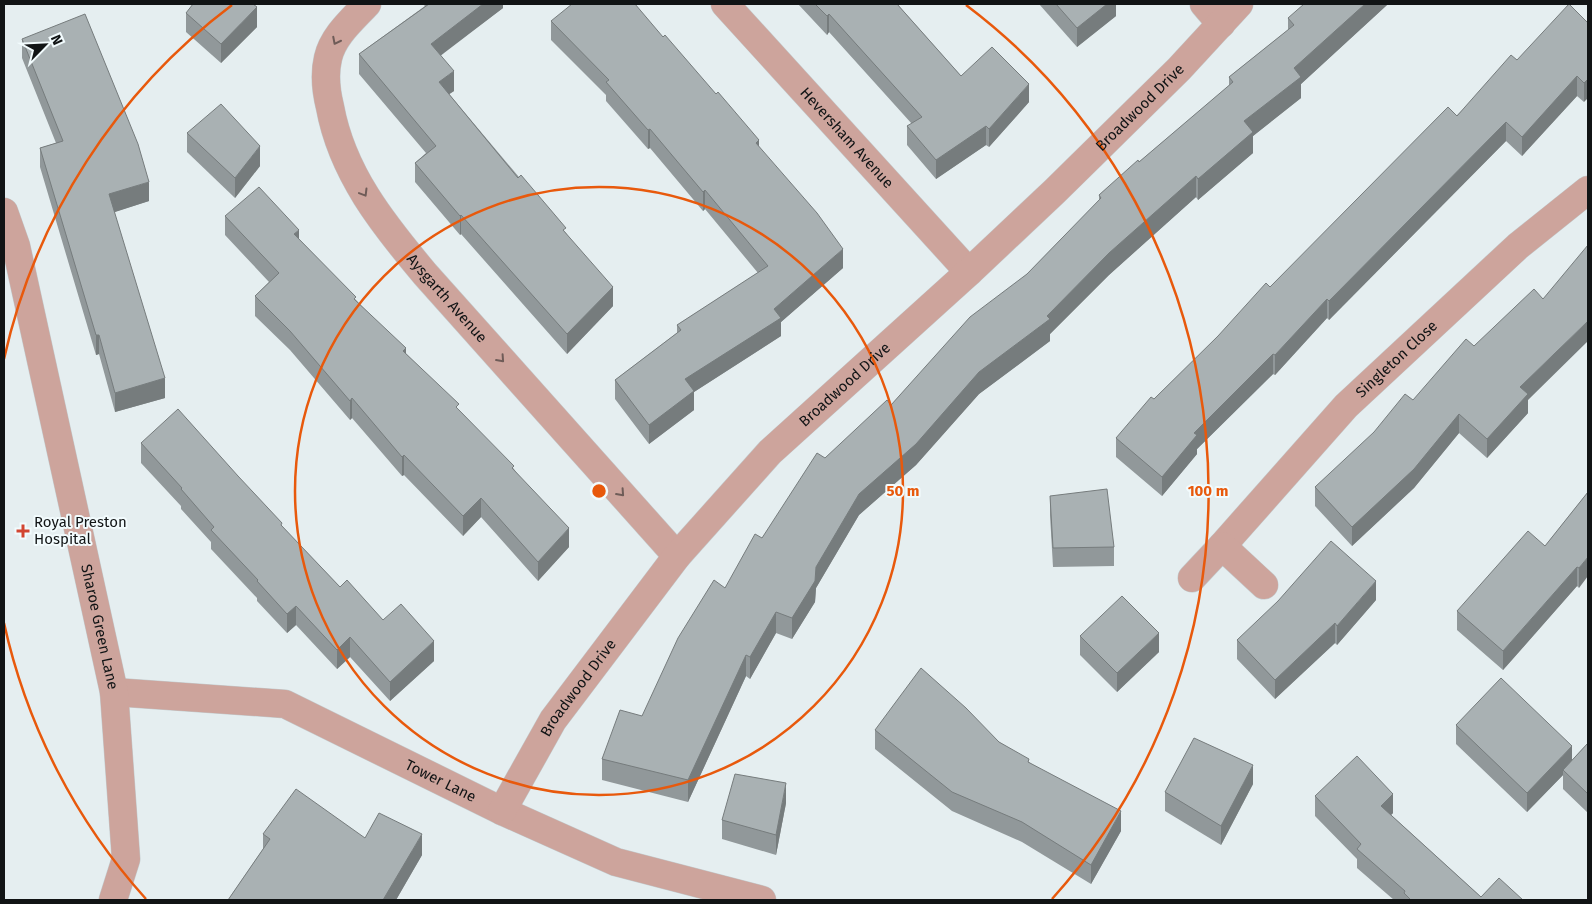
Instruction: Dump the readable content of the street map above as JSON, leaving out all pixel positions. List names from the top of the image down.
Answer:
{
  "streets": {
    "street": [
      "Broadwood Drive",
      "Heversham Avenue",
      "Aysgarth Avenue",
      "Singleton Close",
      "Sharoe Green Lane",
      "Tower Lane"
    ]
  },
  "crossings": [
    ["Broadwood Drive", "Heversham Avenue"],
    ["Broadwood Drive", "Aysgarth Avenue"],
    ["Broadwood Drive", "Tower Lane"],
    ["Sharoe Green Lane", "Tower Lane"]
  ],
  "one_way": ["Aysgarth Avenue"],
  "places": {
    "health": ["Royal Preston Hospital"]
  },
  "north": "top right",
  "rings": ["50 m", "100 m"]
}
